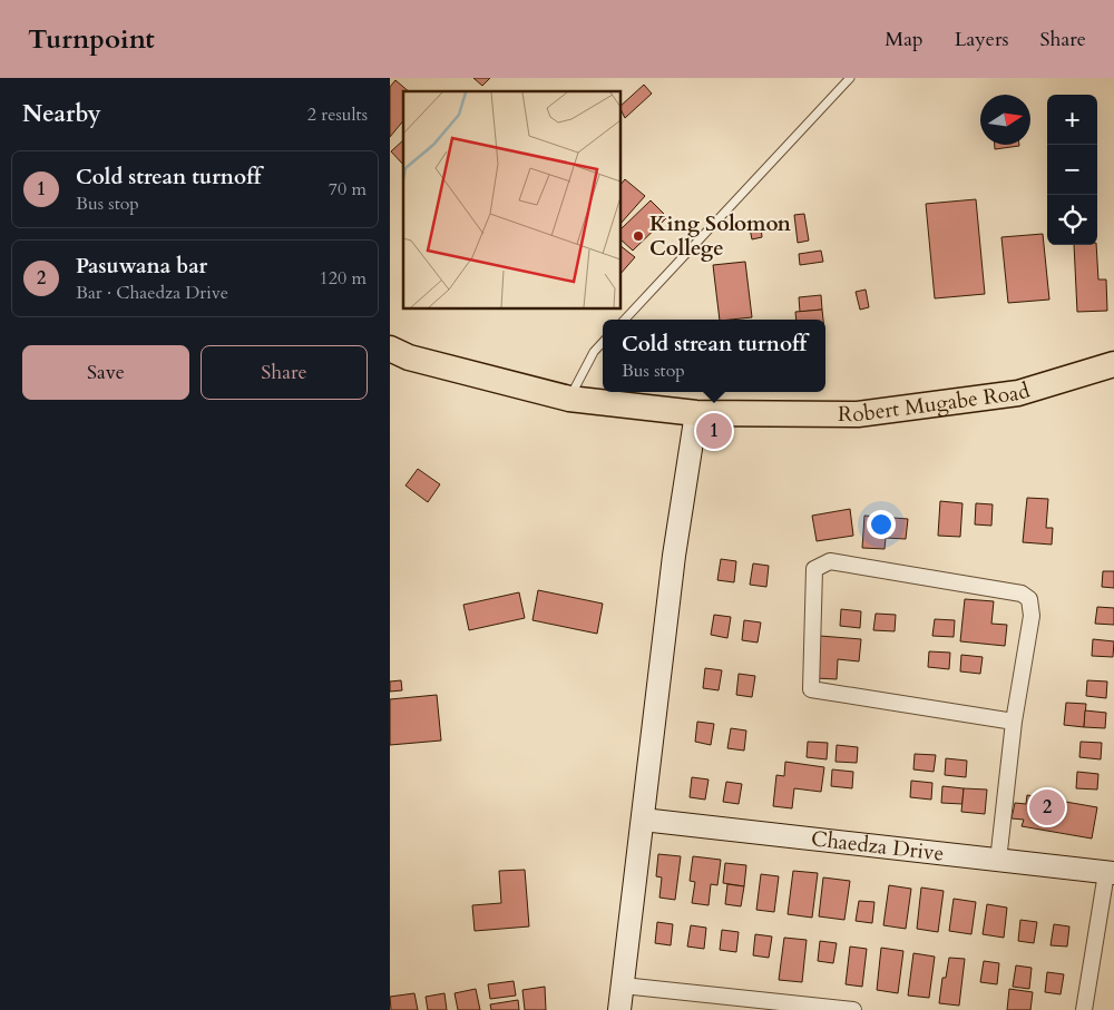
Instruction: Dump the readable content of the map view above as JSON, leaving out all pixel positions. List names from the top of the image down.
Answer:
{
  "streets": {
    "main road": ["Robert Mugabe Road"],
    "street": ["Chaedza Drive"]
  },
  "places": ["King Solomon College"],
  "north": "right",
  "page": {
    "header": "Turnpoint",
    "nav": ["Map", "Layers", "Share"],
    "heading": ["Nearby", "2 results"],
    "map_buttons": ["+", "−"],
    "list": [
      {
        "mark": "1",
        "name": "Cold strean turnoff",
        "note": "Bus stop",
        "value": "70 m"
      },
      {
        "mark": "2",
        "name": "Pasuwana bar",
        "note": "Bar · Chaedza Drive",
        "value": "120 m"
      }
    ],
    "popup": ["Cold strean turnoff", "Bus stop"],
    "buttons": ["Save", "Share"],
    "pins": ["1", "2"]
  }
}
